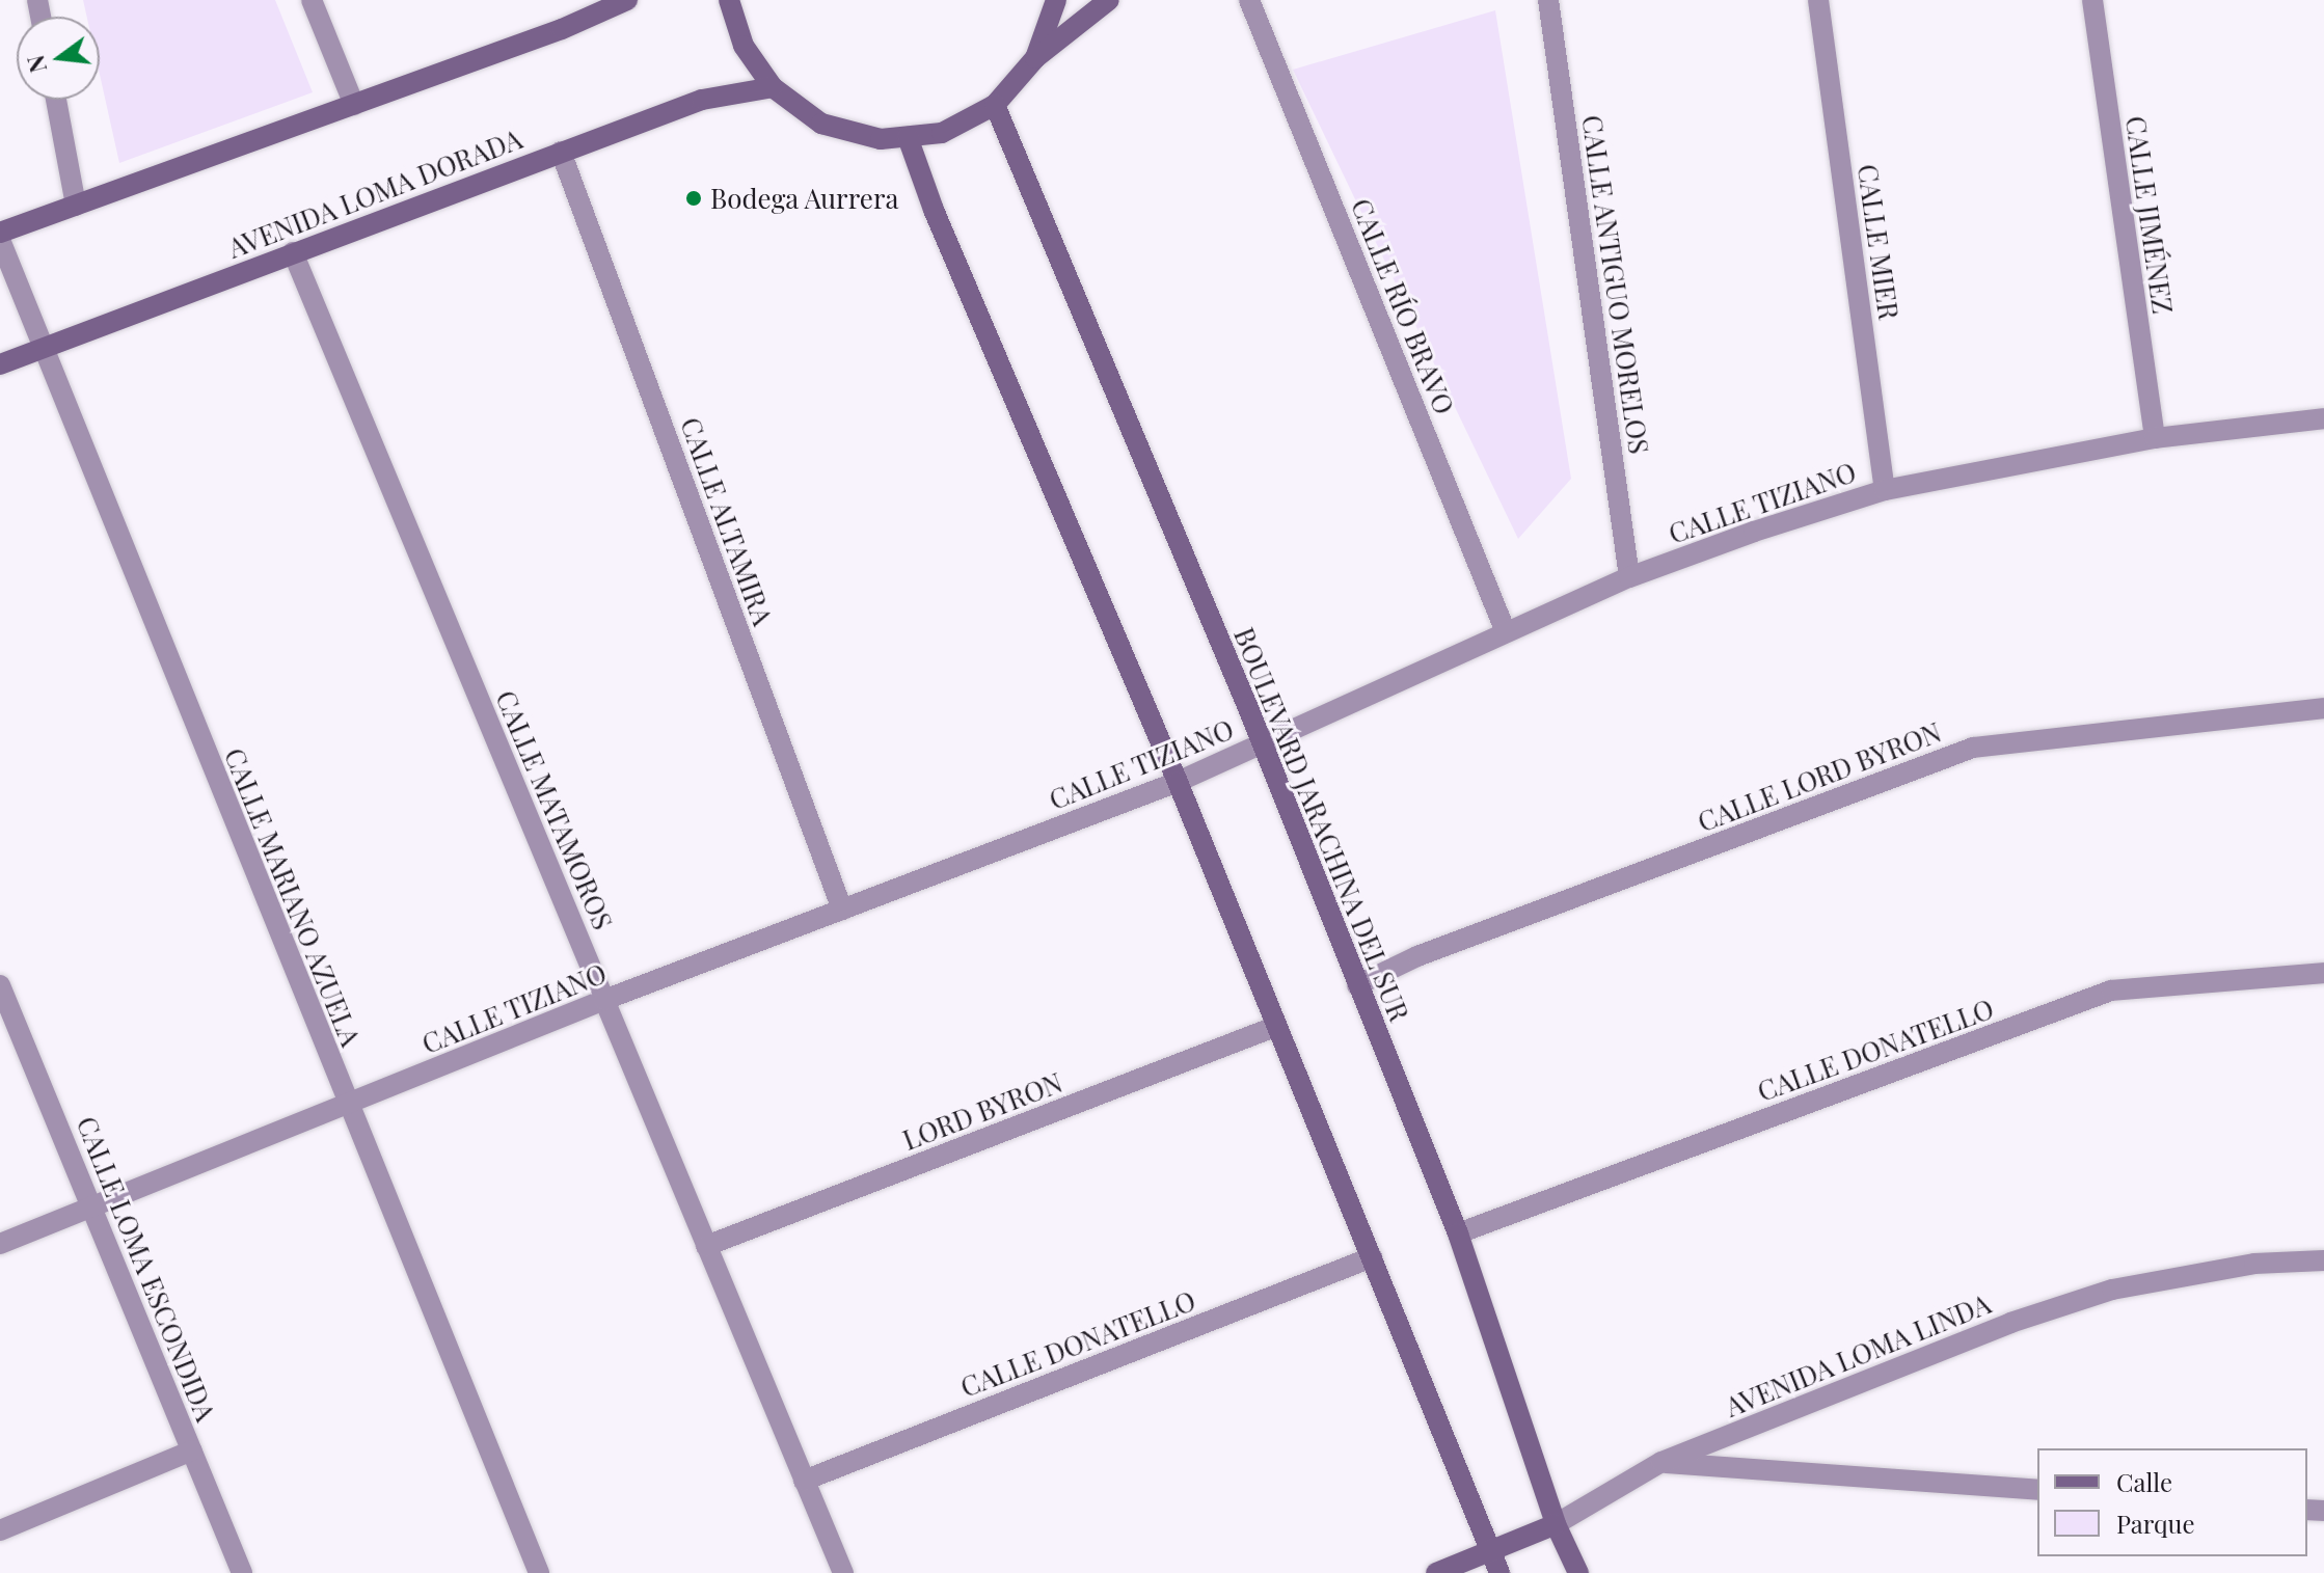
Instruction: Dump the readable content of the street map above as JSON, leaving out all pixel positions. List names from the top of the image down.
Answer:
{
  "streets": {
    "street": [
      "AVENIDA LOMA DORADA",
      "CALLE JIMÉNEZ",
      "CALLE MIER",
      "CALLE ANTIGUO MORELOS",
      "CALLE RÍO BRAVO",
      "CALLE TIZIANO",
      "CALLE ALTAMIRA",
      "CALLE LORD BYRON",
      "CALLE MATAMOROS",
      "BOULEVARD JARACHINA DEL SUR",
      "CALLE MARIANO AZUELA",
      "CALLE DONATELLO",
      "LORD BYRON",
      "CALLE LOMA ESCONDIDA",
      "AVENIDA LOMA LINDA"
    ]
  },
  "crossings": [
    ["AVENIDA LOMA DORADA", "CALLE ALTAMIRA"],
    ["AVENIDA LOMA DORADA", "CALLE MATAMOROS"],
    ["AVENIDA LOMA DORADA", "CALLE MARIANO AZUELA"],
    ["CALLE JIMÉNEZ", "CALLE TIZIANO"],
    ["CALLE MIER", "CALLE TIZIANO"],
    ["CALLE ANTIGUO MORELOS", "CALLE TIZIANO"],
    ["CALLE RÍO BRAVO", "CALLE TIZIANO"],
    ["CALLE TIZIANO", "CALLE ALTAMIRA"],
    ["CALLE TIZIANO", "CALLE MATAMOROS"],
    ["CALLE TIZIANO", "BOULEVARD JARACHINA DEL SUR"],
    ["CALLE TIZIANO", "CALLE MARIANO AZUELA"],
    ["CALLE TIZIANO", "CALLE LOMA ESCONDIDA"],
    ["CALLE LORD BYRON", "BOULEVARD JARACHINA DEL SUR"],
    ["CALLE MATAMOROS", "CALLE DONATELLO"],
    ["CALLE MATAMOROS", "LORD BYRON"],
    ["BOULEVARD JARACHINA DEL SUR", "CALLE DONATELLO"],
    ["BOULEVARD JARACHINA DEL SUR", "AVENIDA LOMA LINDA"]
  ],
  "places": ["Bodega Aurrera"],
  "legend": ["Calle", "Parque"],
  "north": "left"
}
